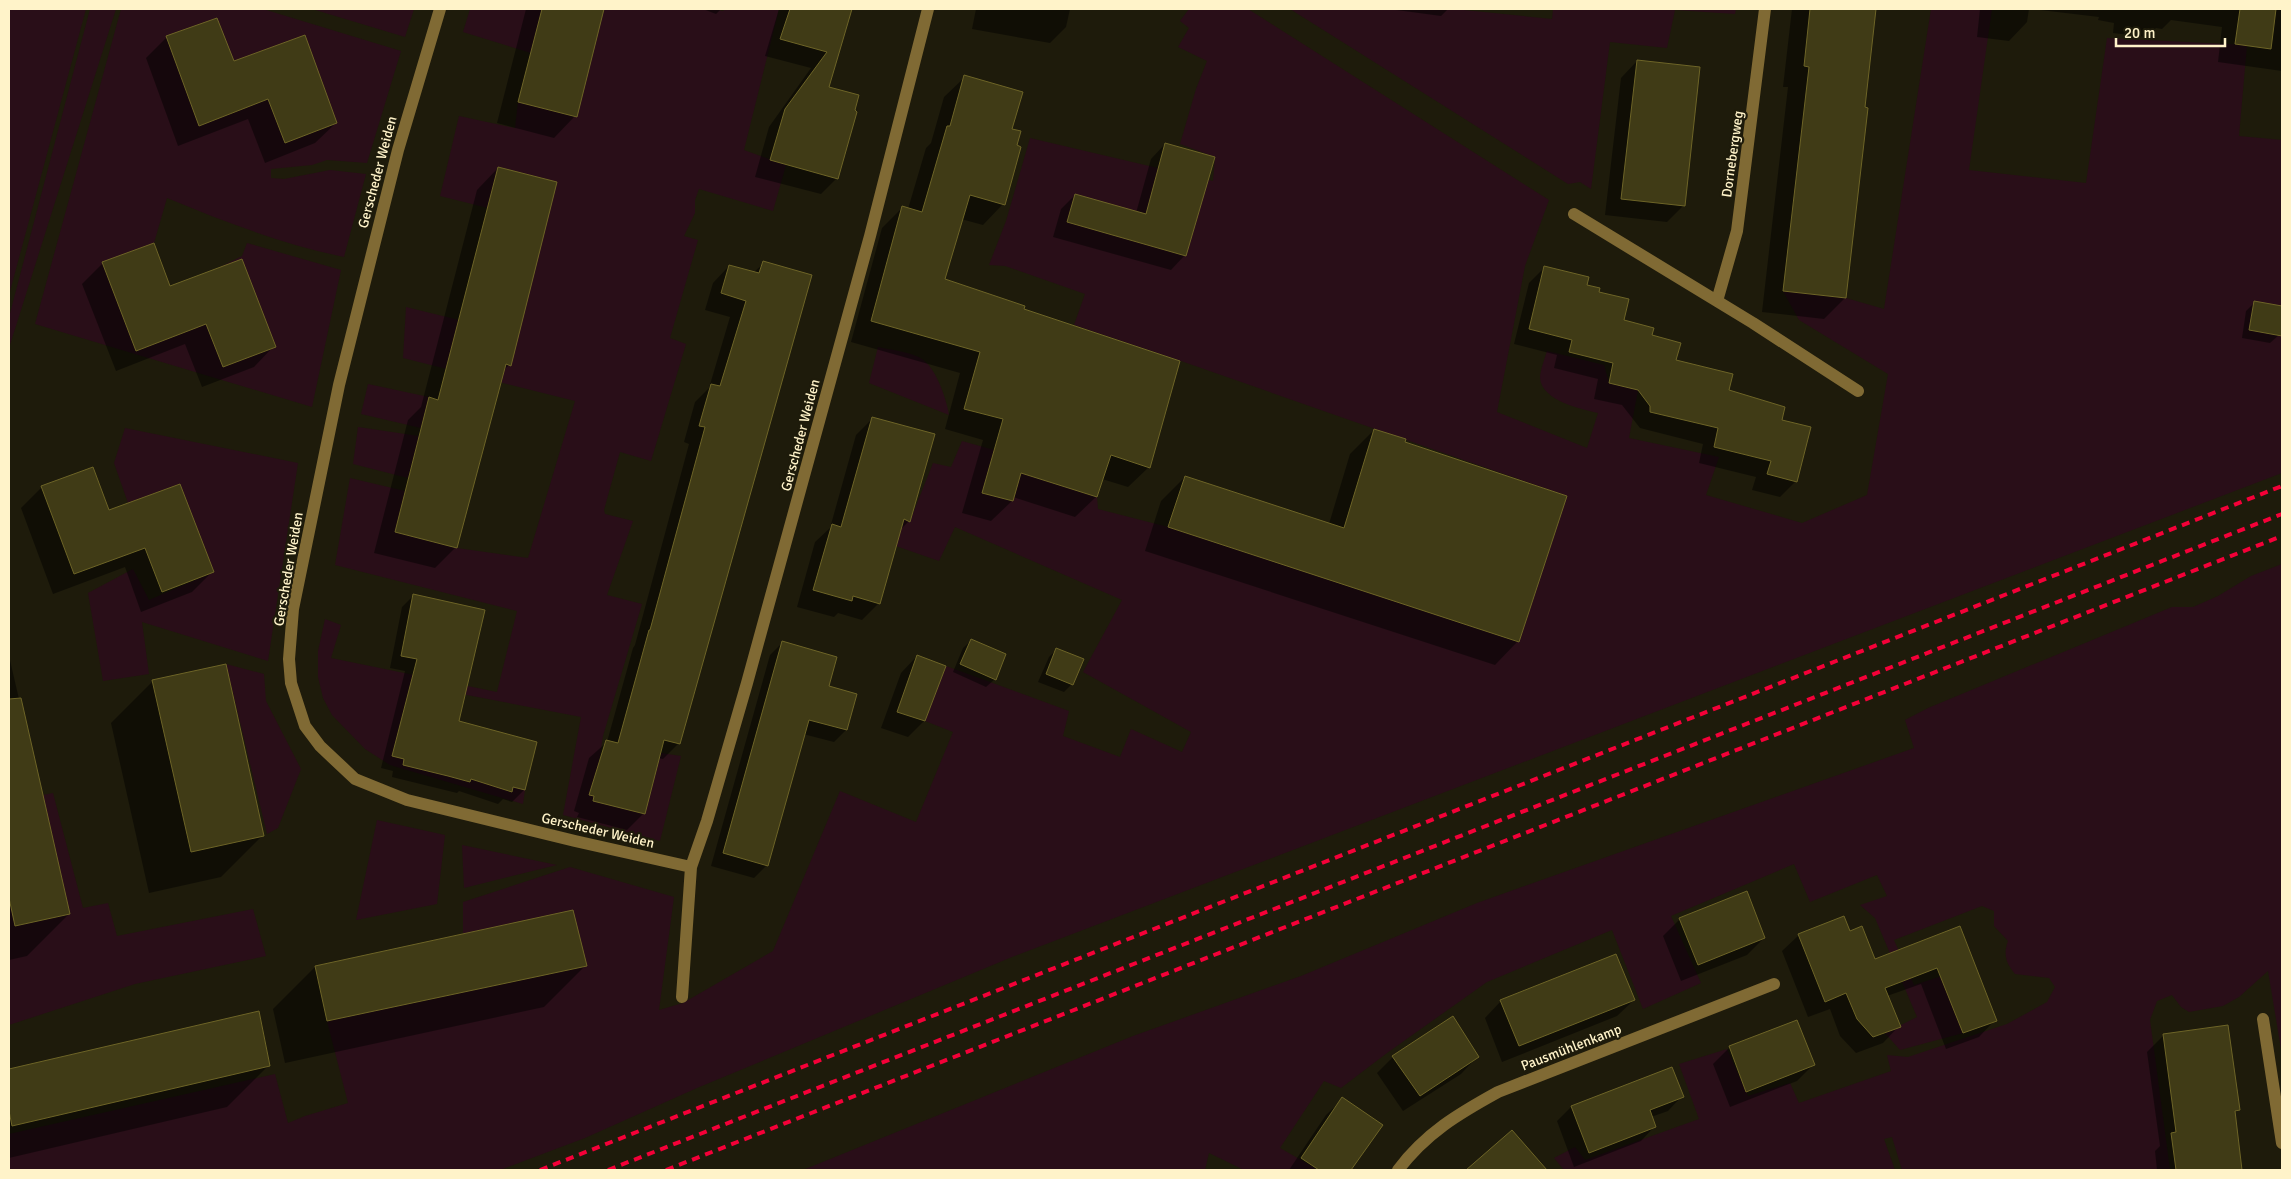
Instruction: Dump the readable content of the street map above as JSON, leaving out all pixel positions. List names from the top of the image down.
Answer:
{
  "streets": {
    "street": ["Dornebergweg", "Gerscheder Weiden", "Pausmühlenkamp"]
  },
  "scale_bar": "20 m"
}
